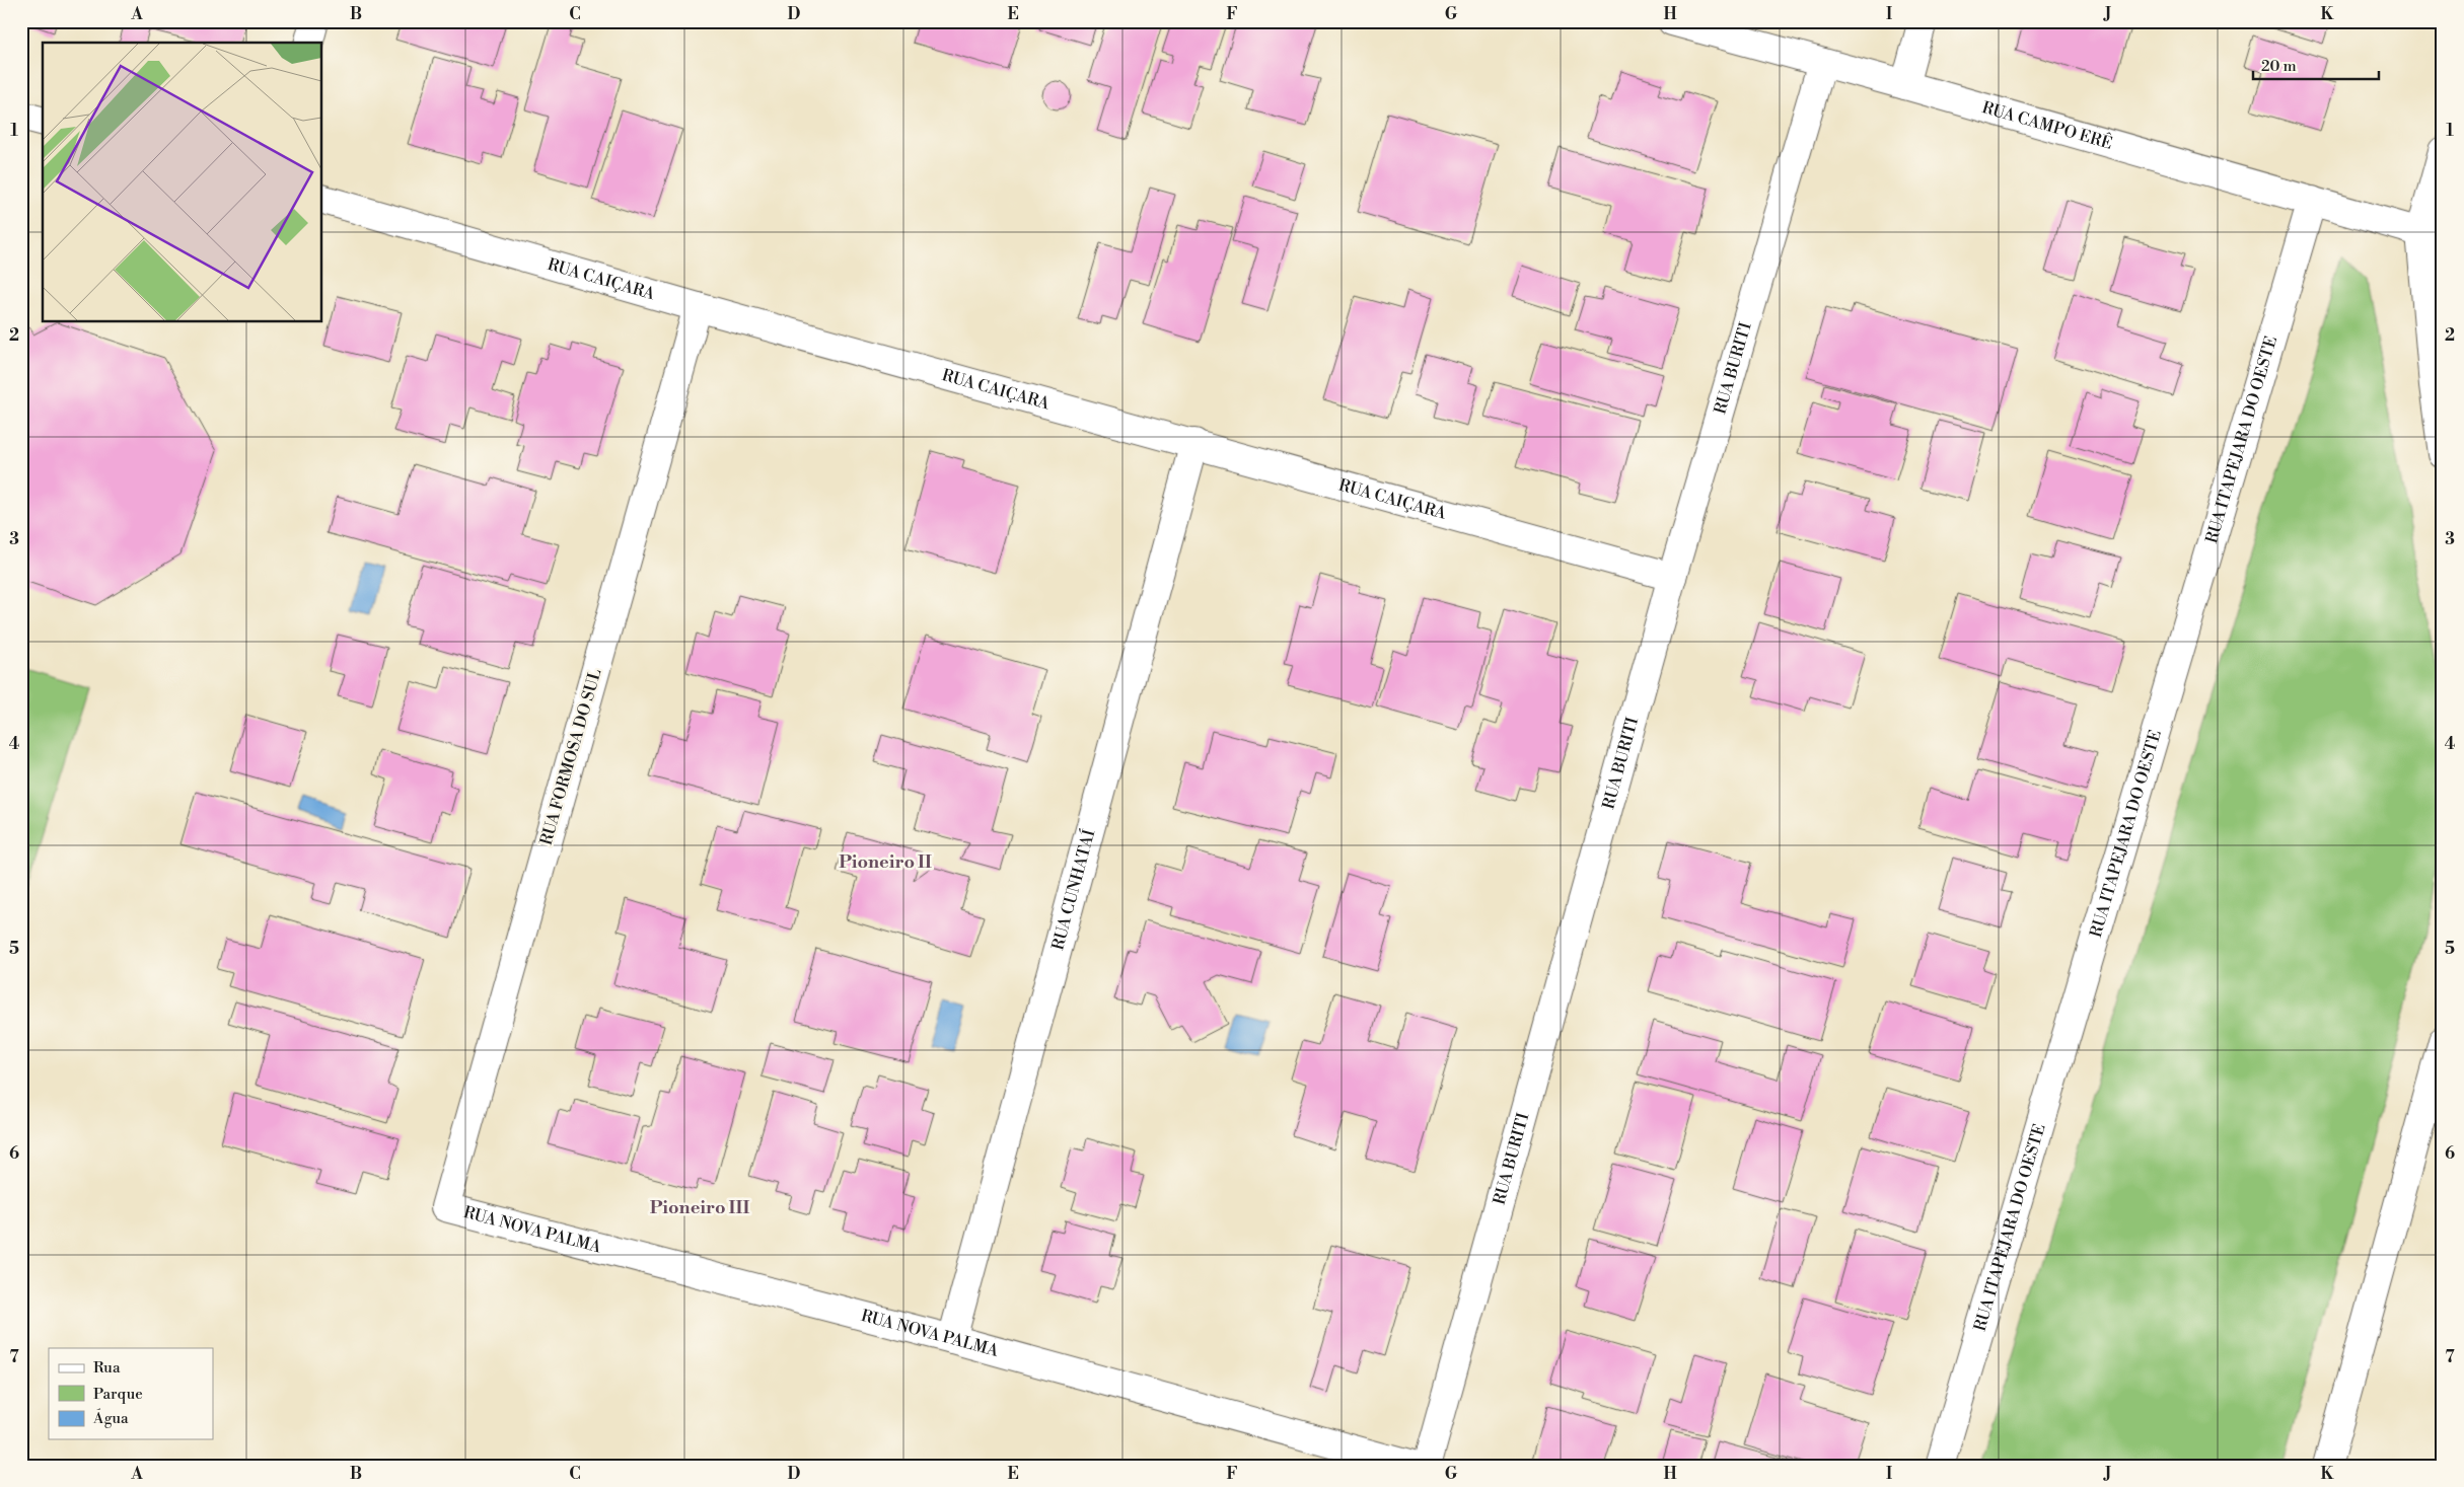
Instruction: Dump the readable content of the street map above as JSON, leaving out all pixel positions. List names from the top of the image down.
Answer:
{
  "streets": {
    "main road": [
      "RUA CAMPO ERÊ",
      "RUA CAIÇARA",
      "RUA BURITI",
      "RUA ITAPEJARA DO OESTE",
      "RUA FORMOSA DO SUL",
      "RUA CUNHATAÍ",
      "RUA NOVA PALMA"
    ]
  },
  "crossings": [
    ["RUA CAMPO ERÊ", "RUA BURITI"],
    ["RUA CAMPO ERÊ", "RUA ITAPEJARA DO OESTE"],
    ["RUA CAIÇARA", "RUA BURITI"],
    ["RUA CAIÇARA", "RUA FORMOSA DO SUL"],
    ["RUA CAIÇARA", "RUA CUNHATAÍ"],
    ["RUA FORMOSA DO SUL", "RUA NOVA PALMA"],
    ["RUA CUNHATAÍ", "RUA NOVA PALMA"]
  ],
  "districts": ["Pioneiro II", "Pioneiro III"],
  "legend": ["Rua", "Parque", "Água"],
  "scale_bar": "20 m",
  "grid": {
    "columns": [
      "A",
      "B",
      "C",
      "D",
      "E",
      "F",
      "G",
      "H",
      "I",
      "J",
      "K"
    ],
    "rows": [
      "1",
      "2",
      "3",
      "4",
      "5",
      "6",
      "7"
    ]
  }
}
